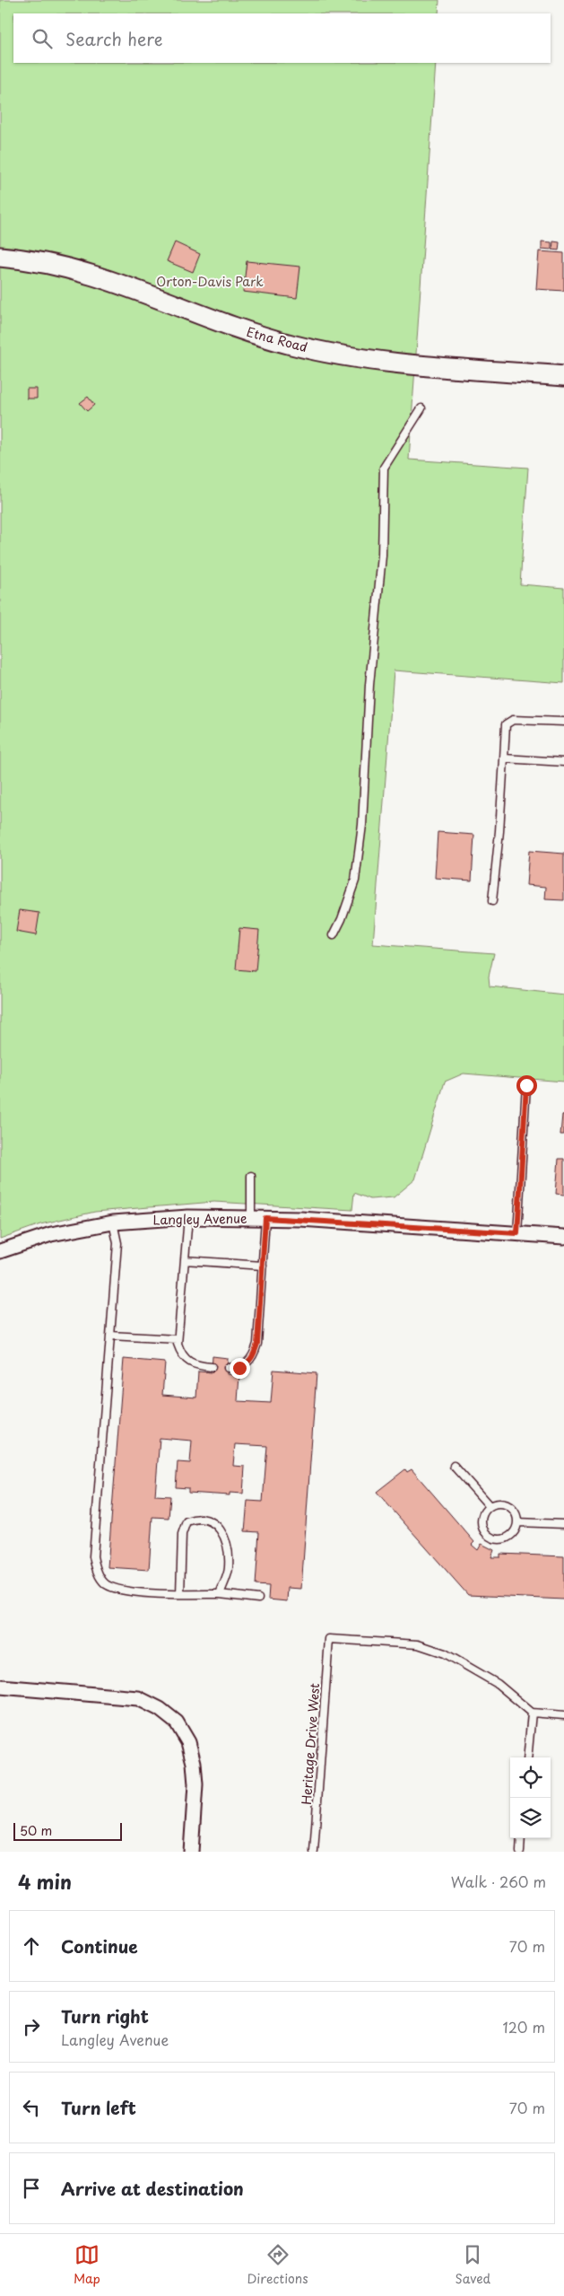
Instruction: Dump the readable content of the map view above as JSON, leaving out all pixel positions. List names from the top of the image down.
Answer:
{
  "streets": {
    "street": ["Etna Road", "Langley Avenue"],
    "lane": ["Heritage Drive West"]
  },
  "parks": ["Orton-Davis Park"],
  "scale_bar": "50 m",
  "page": {
    "search": "Search here",
    "scale": "50 m",
    "heading": ["4 min", "Walk · 260 m"],
    "list": [
      ["Continue", "70 m"],
      ["Turn right", "Langley Avenue", "120 m"],
      ["Turn left", "70 m"],
      "Arrive at destination"
    ],
    "nav": ["Map", "Directions", "Saved"]
  }
}
